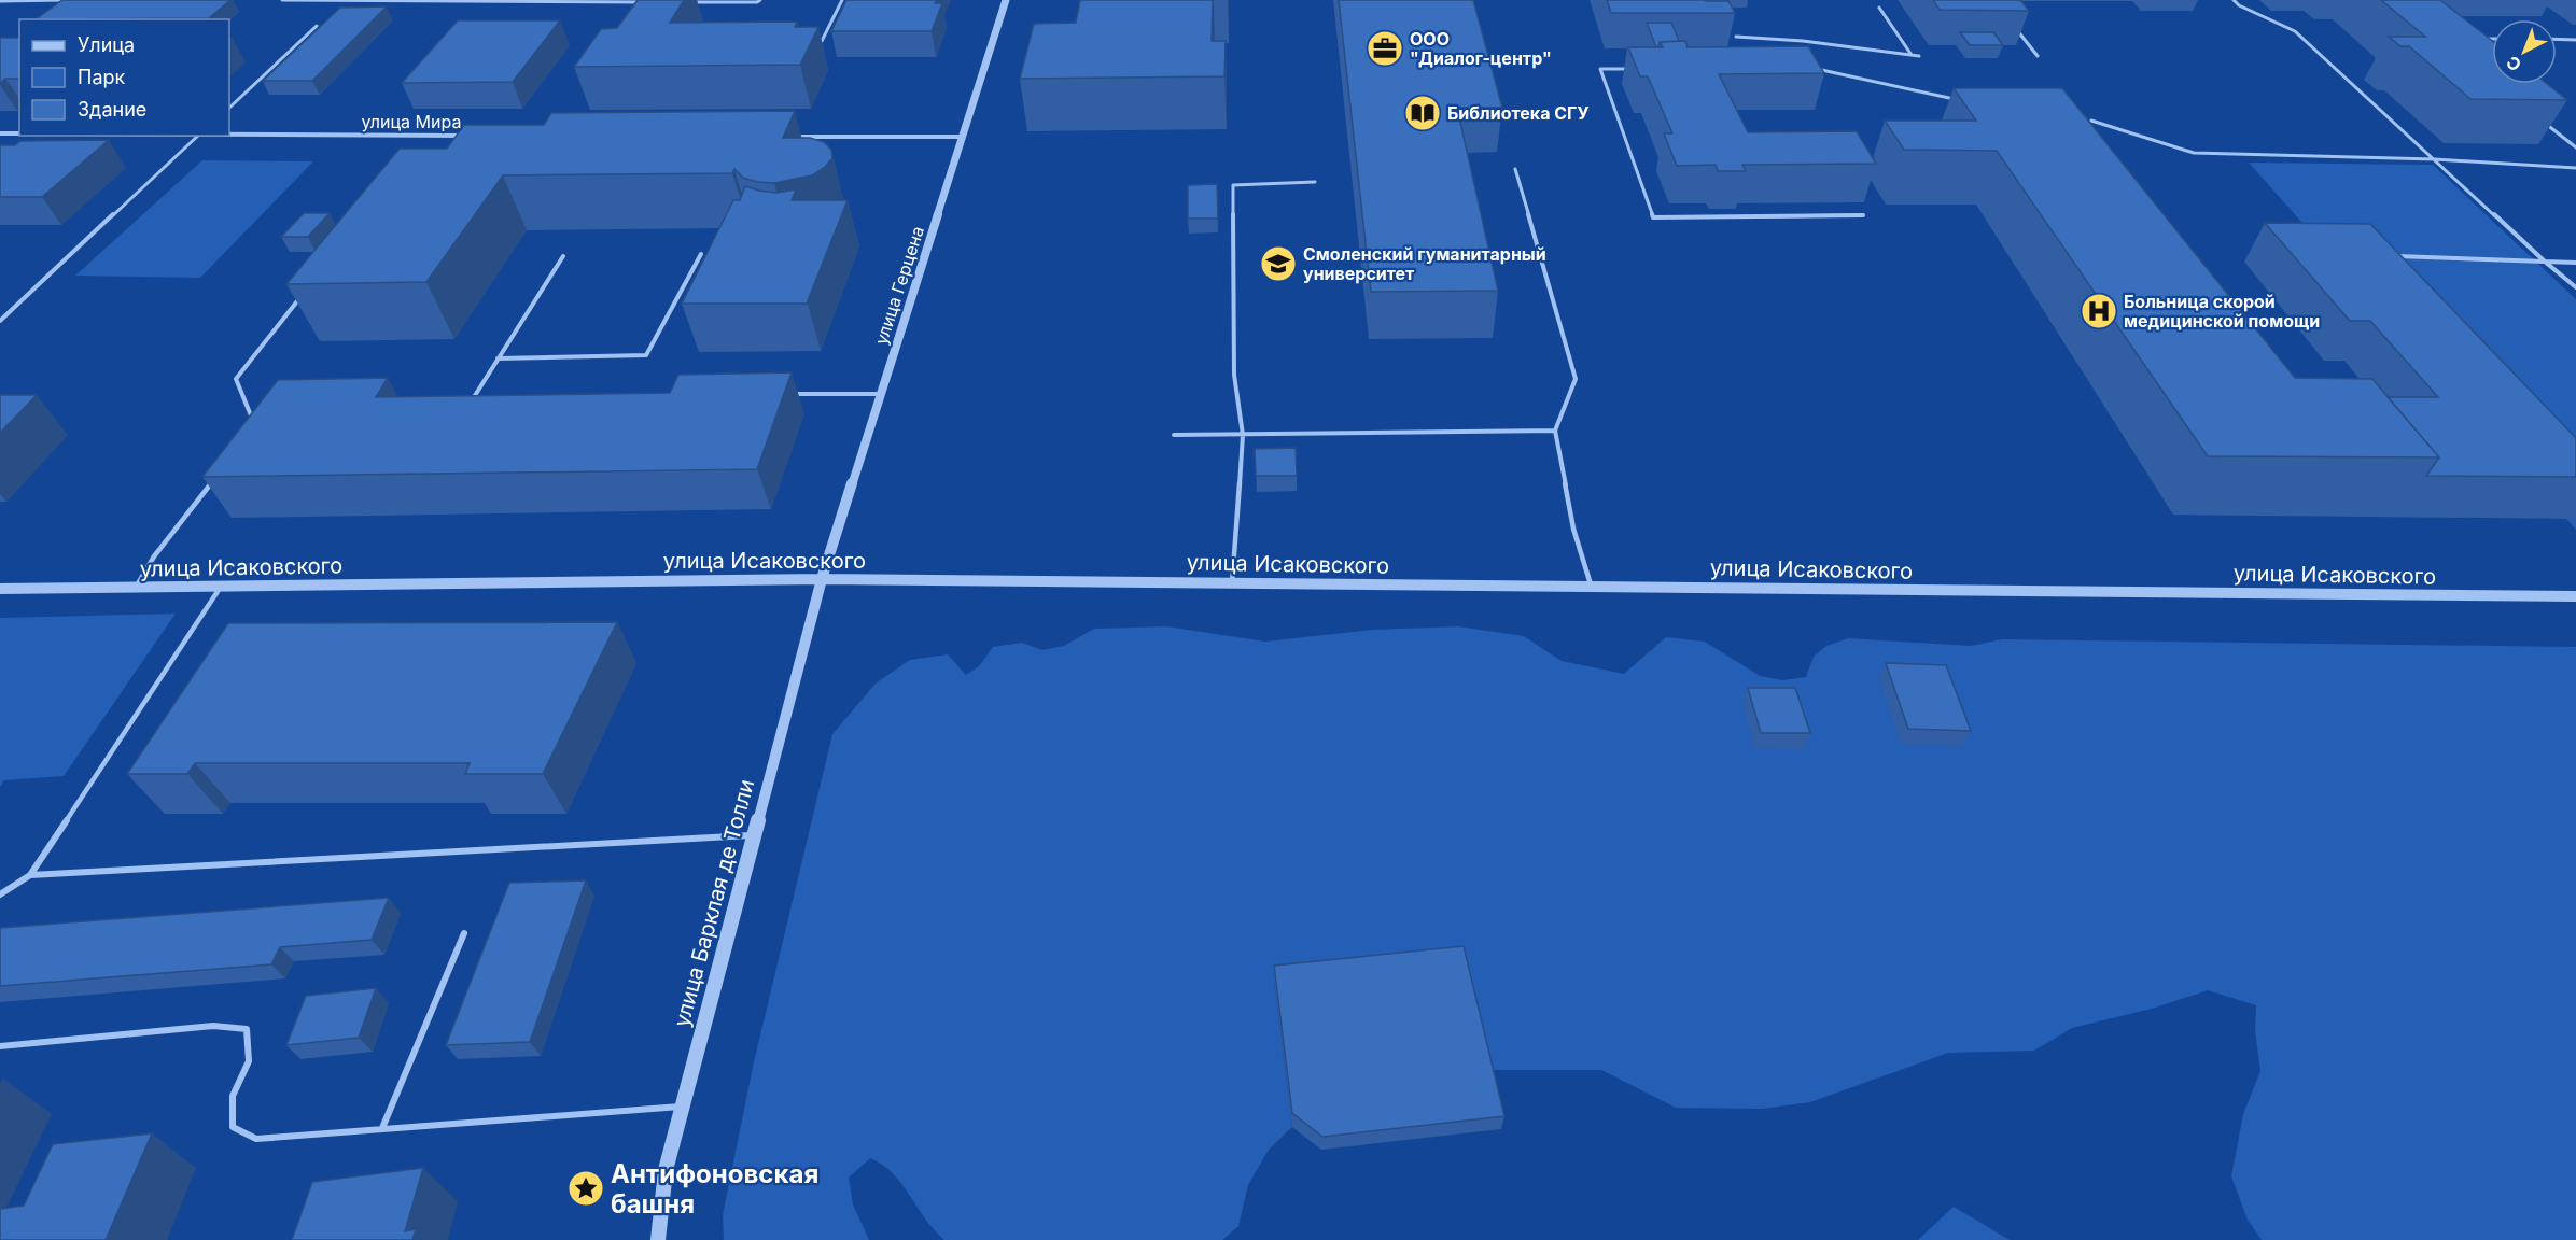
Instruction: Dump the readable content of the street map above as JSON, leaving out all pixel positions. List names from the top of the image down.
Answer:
{
  "streets": {
    "street": [
      "улица Мира",
      "улица Герцена",
      "улица Исаковского",
      "улица Барклая де Толли"
    ]
  },
  "crossings": [
    ["улица Герцена", "улица Исаковского"],
    ["улица Герцена", "улица Барклая де Толли"],
    ["улица Исаковского", "улица Барклая де Толли"]
  ],
  "places": {
    "office": ["ООО \"Диалог-центр\""],
    "library": ["Библиотека СГУ"],
    "school or university": ["Смоленский гуманитарный университет"],
    "hospital": ["Больница скорой медицинской помощи"],
    "place": ["Антифоновская башня"]
  },
  "legend": ["Улица", "Парк", "Здание"],
  "north": "bottom left"
}
